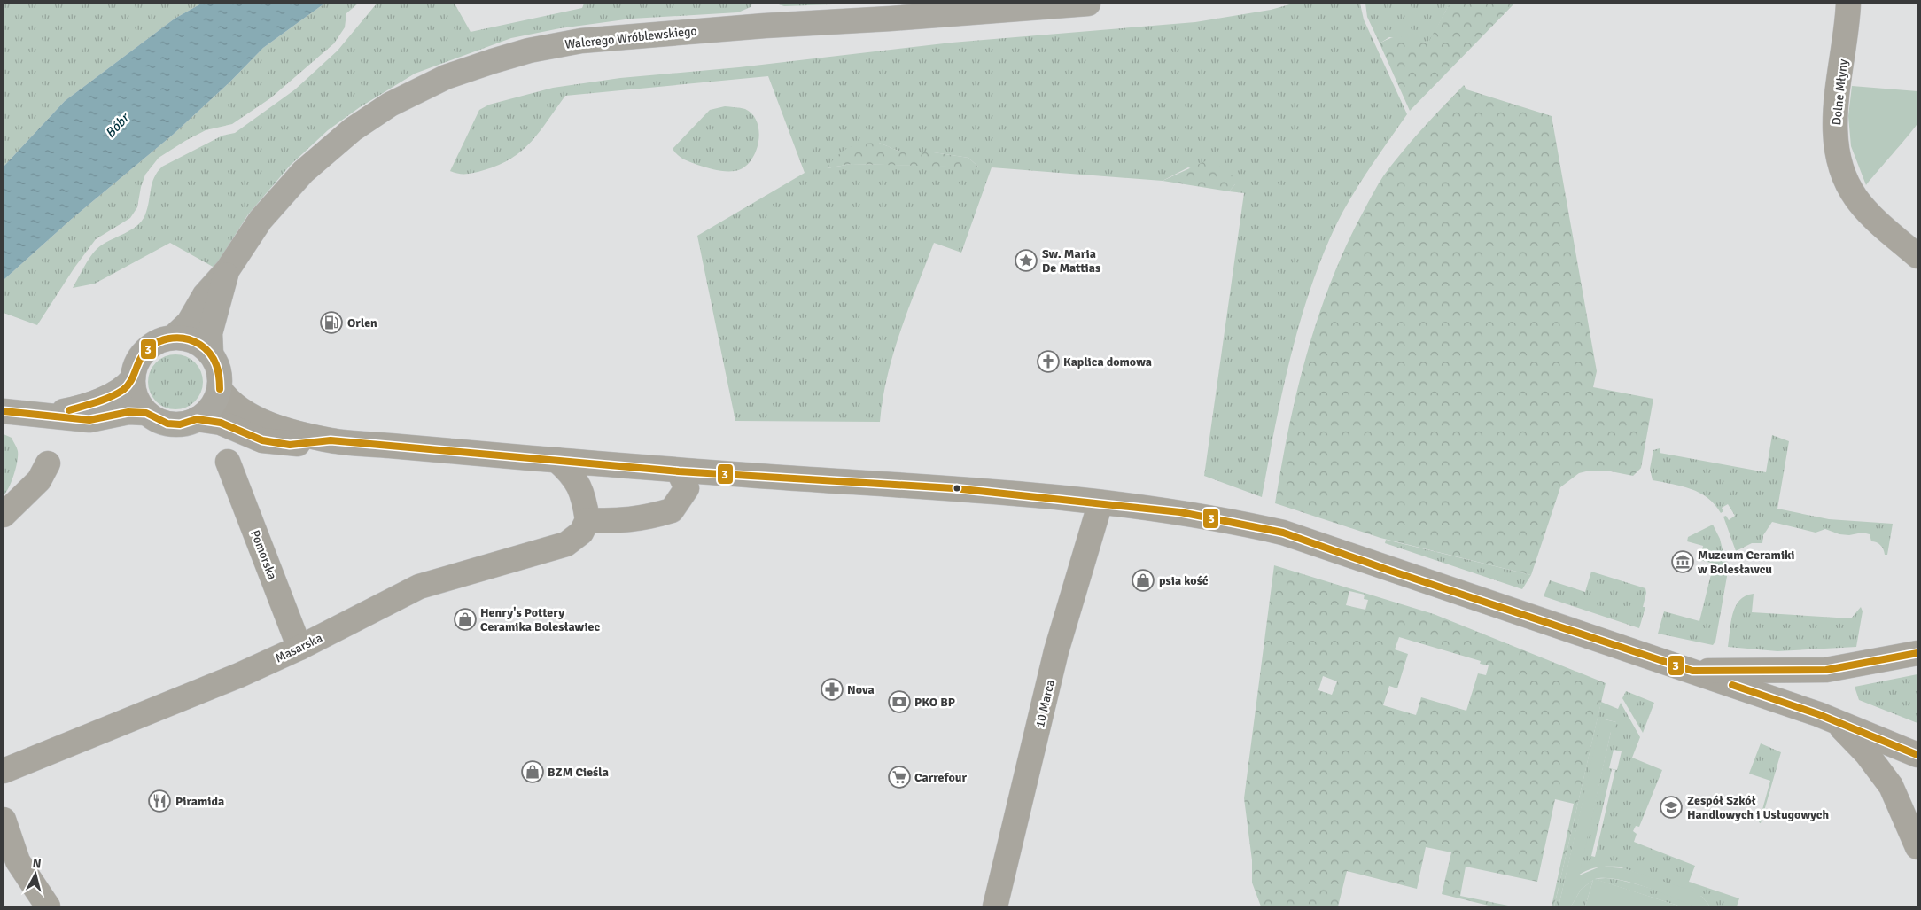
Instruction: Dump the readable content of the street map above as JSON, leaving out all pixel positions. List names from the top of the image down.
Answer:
{
  "streets": {
    "main road": ["Walerego Wróblewskiego"],
    "street": [
      "Dolne Młyny",
      "Pomorska",
      "Masarska",
      "10 Marca"
    ]
  },
  "crossings": [
    ["Pomorska", "Masarska"]
  ],
  "water": ["Bóbr"],
  "places": {
    "place": ["Sw. Maria De Mattias"],
    "fuel station": ["Orlen"],
    "church": ["Kaplica domowa"],
    "museum": ["Muzeum Ceramiki w Bolesławcu"],
    "shop": ["psia kość", "Henry's Pottery Ceramika Bolesławiec", "BZM Cieśla"],
    "pharmacy": ["Nova"],
    "bank": ["PKO BP"],
    "supermarket": ["Carrefour"],
    "restaurant": ["Piramida"],
    "school or university": ["Zespół Szkół Handlowych i Usługowych"]
  },
  "lines": ["transit line 3"],
  "north": "top"
}
